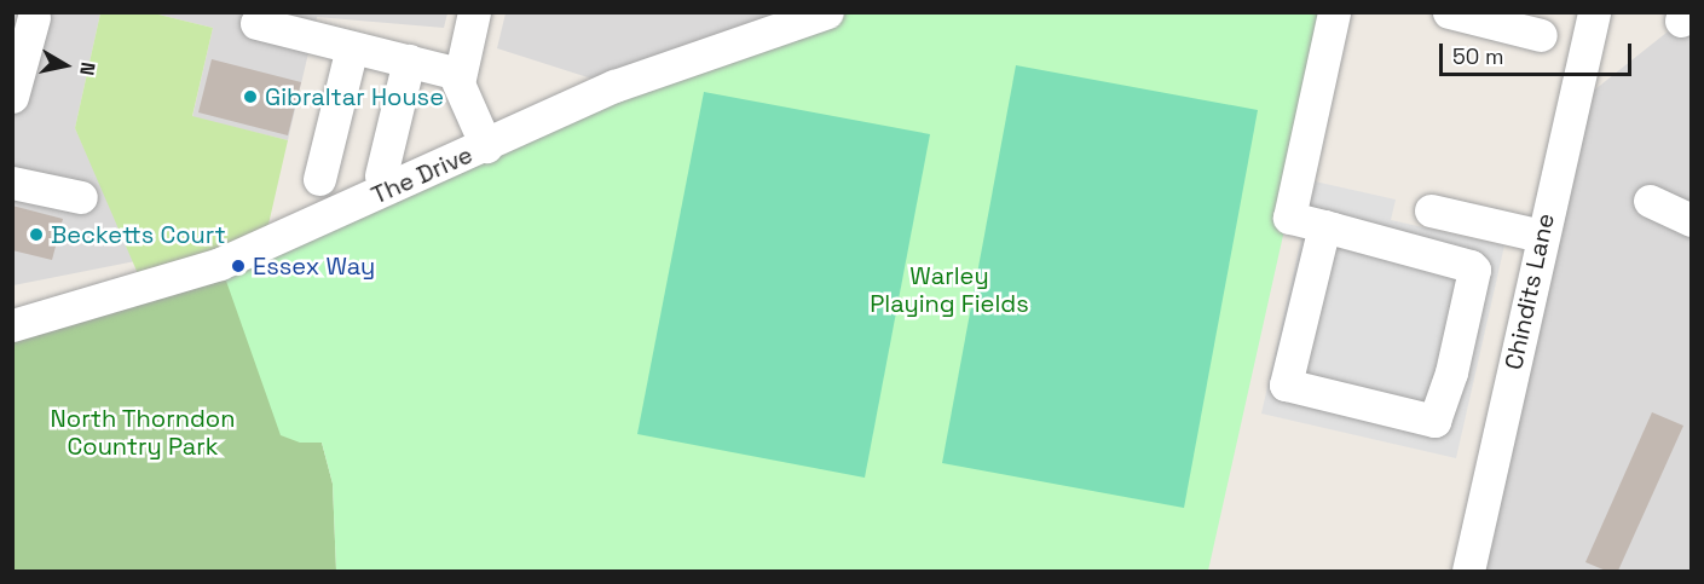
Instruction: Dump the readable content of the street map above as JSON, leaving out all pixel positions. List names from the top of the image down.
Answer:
{
  "streets": {
    "street": ["The Drive", "Chindits Lane"]
  },
  "parks": ["Warley Playing Fields", "North Thorndon Country Park"],
  "places": ["Gibraltar House", "Becketts Court", "Essex Way"],
  "scale_bar": "50 m",
  "north": "right"
}
